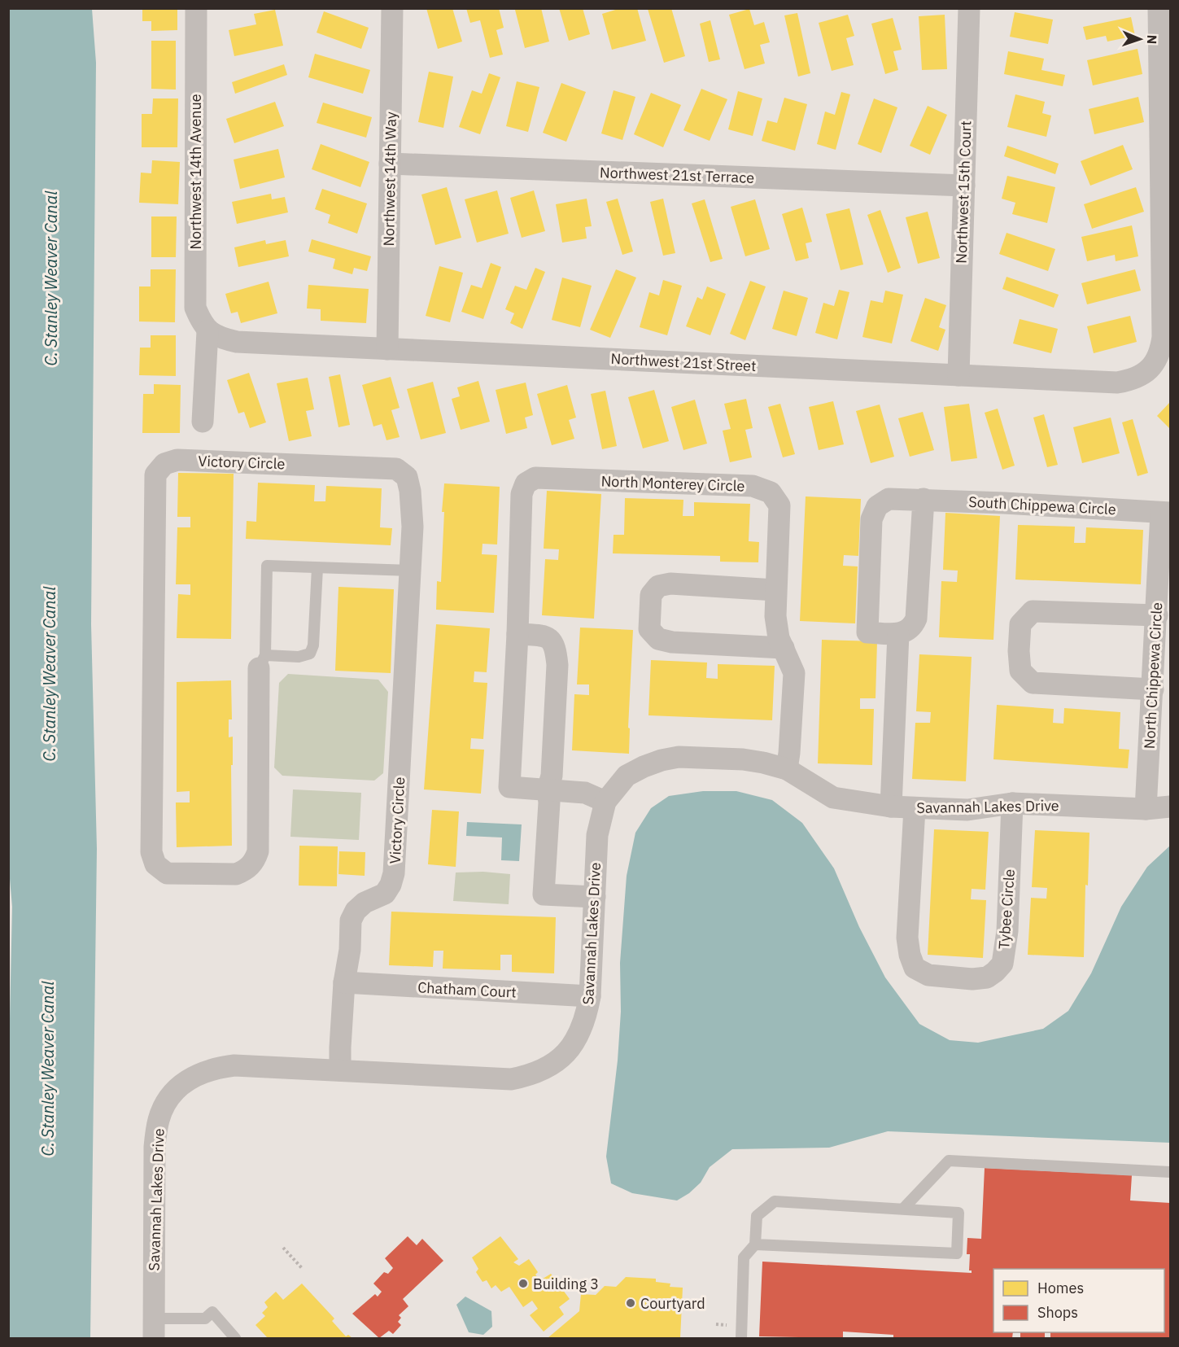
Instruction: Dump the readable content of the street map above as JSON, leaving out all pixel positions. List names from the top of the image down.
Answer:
{
  "streets": {
    "street": [
      "Northwest 14th Avenue",
      "Northwest 21st Terrace",
      "Northwest 14th Way",
      "Northwest 15th Court",
      "Northwest 21st Street",
      "Victory Circle",
      "North Monterey Circle",
      "South Chippewa Circle",
      "North Chippewa Circle",
      "Savannah Lakes Drive",
      "Tybee Circle",
      "Chatham Court"
    ]
  },
  "crossings": [
    ["Northwest 14th Avenue", "Northwest 21st Street"],
    ["Northwest 21st Terrace", "Northwest 14th Way"],
    ["Northwest 21st Terrace", "Northwest 15th Court"],
    ["Northwest 14th Way", "Northwest 21st Street"],
    ["Northwest 15th Court", "Northwest 21st Street"],
    ["Victory Circle", "Savannah Lakes Drive"],
    ["Victory Circle", "Chatham Court"],
    ["North Monterey Circle", "Savannah Lakes Drive"],
    ["South Chippewa Circle", "North Chippewa Circle"],
    ["North Chippewa Circle", "Savannah Lakes Drive"],
    ["Savannah Lakes Drive", "Tybee Circle"],
    ["Savannah Lakes Drive", "Chatham Court"]
  ],
  "water": ["C. Stanley Weaver Canal"],
  "places": ["Building 3", "Courtyard"],
  "legend": ["Homes", "Shops"],
  "north": "right"
}
